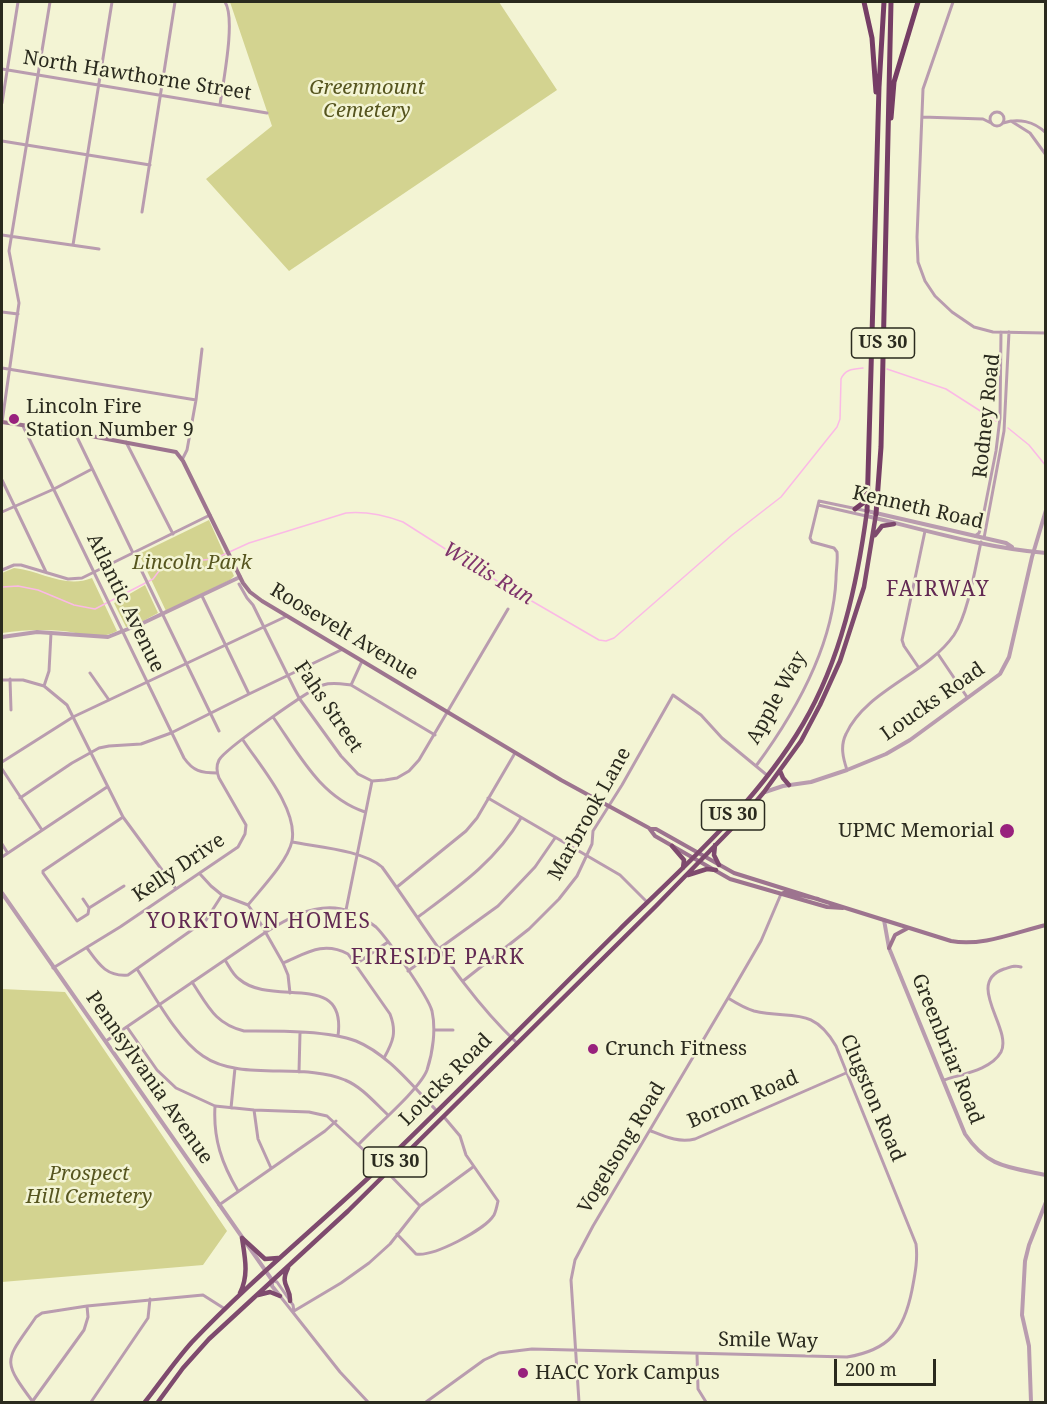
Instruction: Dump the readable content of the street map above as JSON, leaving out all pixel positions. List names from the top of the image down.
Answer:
{
  "streets": {
    "highway": ["US 30", "Loucks Road"],
    "main road": ["Roosevelt Avenue"],
    "street": [
      "North Hawthorne Street",
      "Rodney Road",
      "Kenneth Road",
      "Atlantic Avenue",
      "Apple Way",
      "Fahs Street",
      "Marbrook Lane",
      "Kelly Drive",
      "Greenbriar Road",
      "Pennsylvania Avenue",
      "Clugston Road",
      "Borom Road",
      "Vogelsong Road",
      "Smile Way"
    ]
  },
  "crossings": [
    ["US 30", "Kenneth Road"],
    ["US 30", "Apple Way"],
    ["US 30", "Loucks Road"],
    ["Rodney Road", "Kenneth Road"],
    ["Rodney Road", "Loucks Road"],
    ["Kenneth Road", "Apple Way"],
    ["Kenneth Road", "Loucks Road"],
    ["Atlantic Avenue", "Kelly Drive"],
    ["Roosevelt Avenue", "Loucks Road"],
    ["Roosevelt Avenue", "Marbrook Lane"],
    ["Roosevelt Avenue", "Greenbriar Road"],
    ["Roosevelt Avenue", "Vogelsong Road"],
    ["Apple Way", "Loucks Road"],
    ["Apple Way", "Marbrook Lane"],
    ["Loucks Road", "Pennsylvania Avenue"],
    ["Kelly Drive", "Pennsylvania Avenue"],
    ["Clugston Road", "Borom Road"],
    ["Clugston Road", "Vogelsong Road"],
    ["Clugston Road", "Smile Way"],
    ["Borom Road", "Vogelsong Road"],
    ["Vogelsong Road", "Smile Way"]
  ],
  "districts": ["FAIRWAY", "YORKTOWN HOMES", "FIRESIDE PARK"],
  "water": ["Willis Run"],
  "parks": ["Greenmount Cemetery", "Lincoln Park", "Prospect Hill Cemetery"],
  "places": [
    "Lincoln Fire Station Number 9",
    "UPMC Memorial",
    "Crunch Fitness",
    "HACC York Campus"
  ],
  "scale_bar": "200 m"
}
